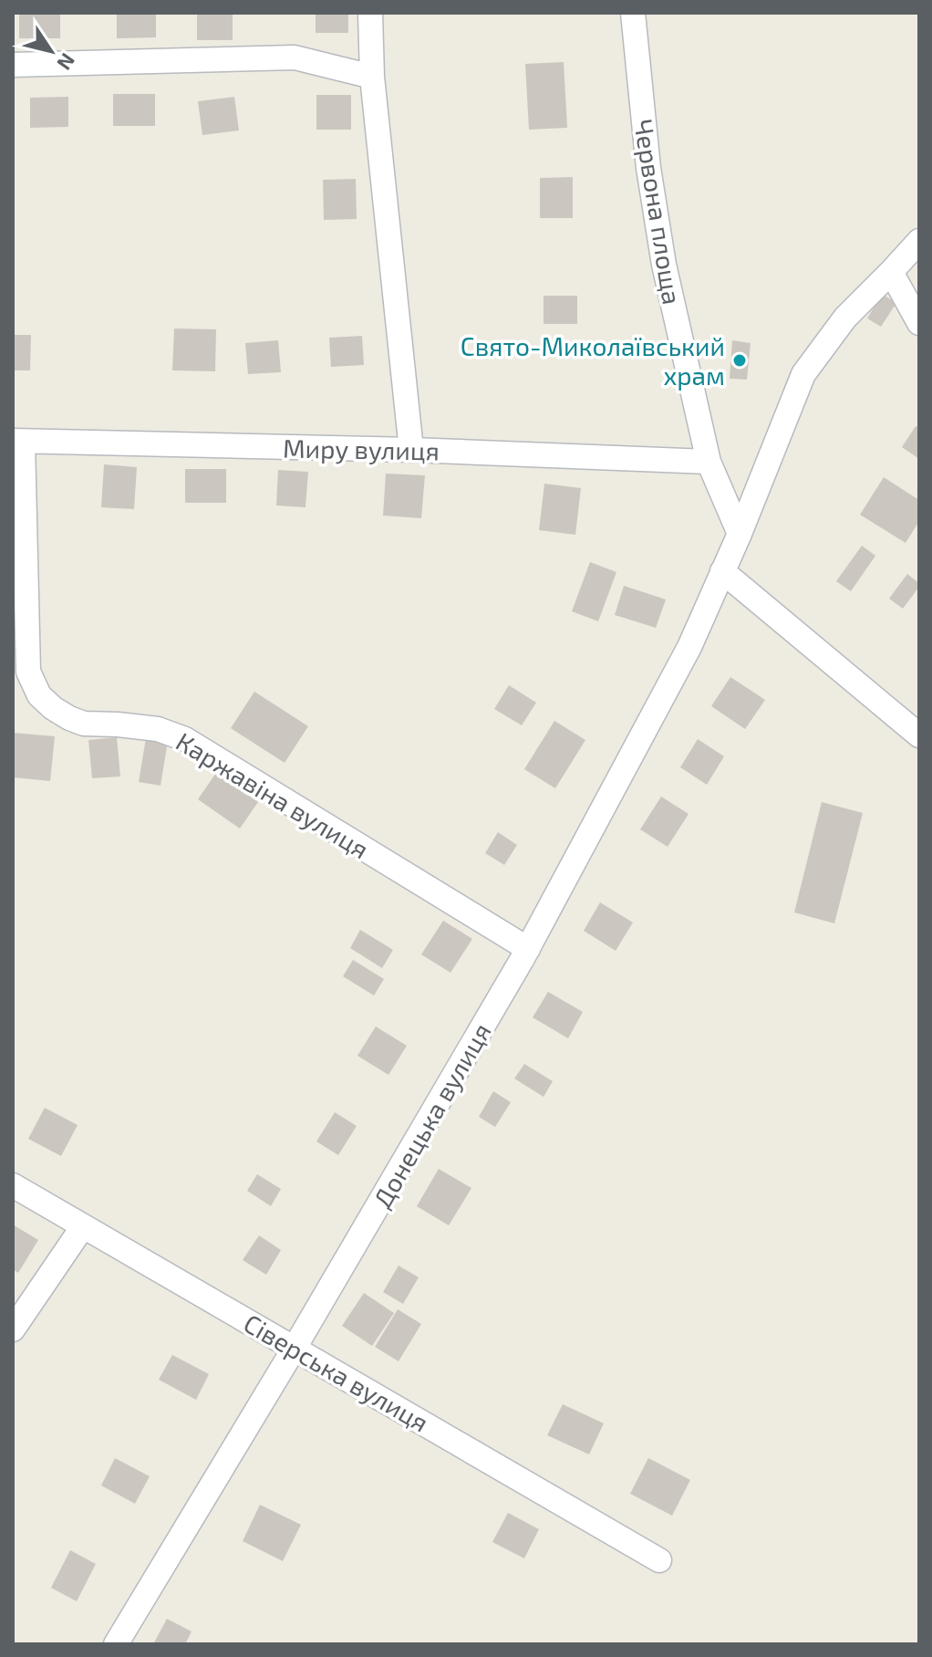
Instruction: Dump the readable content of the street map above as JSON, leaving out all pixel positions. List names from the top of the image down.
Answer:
{
  "streets": {
    "street": [
      "Червона площа",
      "Миру вулиця",
      "Каржавіна вулиця",
      "Донецька вулиця",
      "Сіверська вулиця"
    ]
  },
  "crossings": [
    ["Червона площа", "Миру вулиця"],
    ["Червона площа", "Донецька вулиця"],
    ["Миру вулиця", "Каржавіна вулиця"],
    ["Каржавіна вулиця", "Донецька вулиця"],
    ["Донецька вулиця", "Сіверська вулиця"]
  ],
  "places": ["Свято-Миколаївський храм"],
  "north": "bottom right"
}
